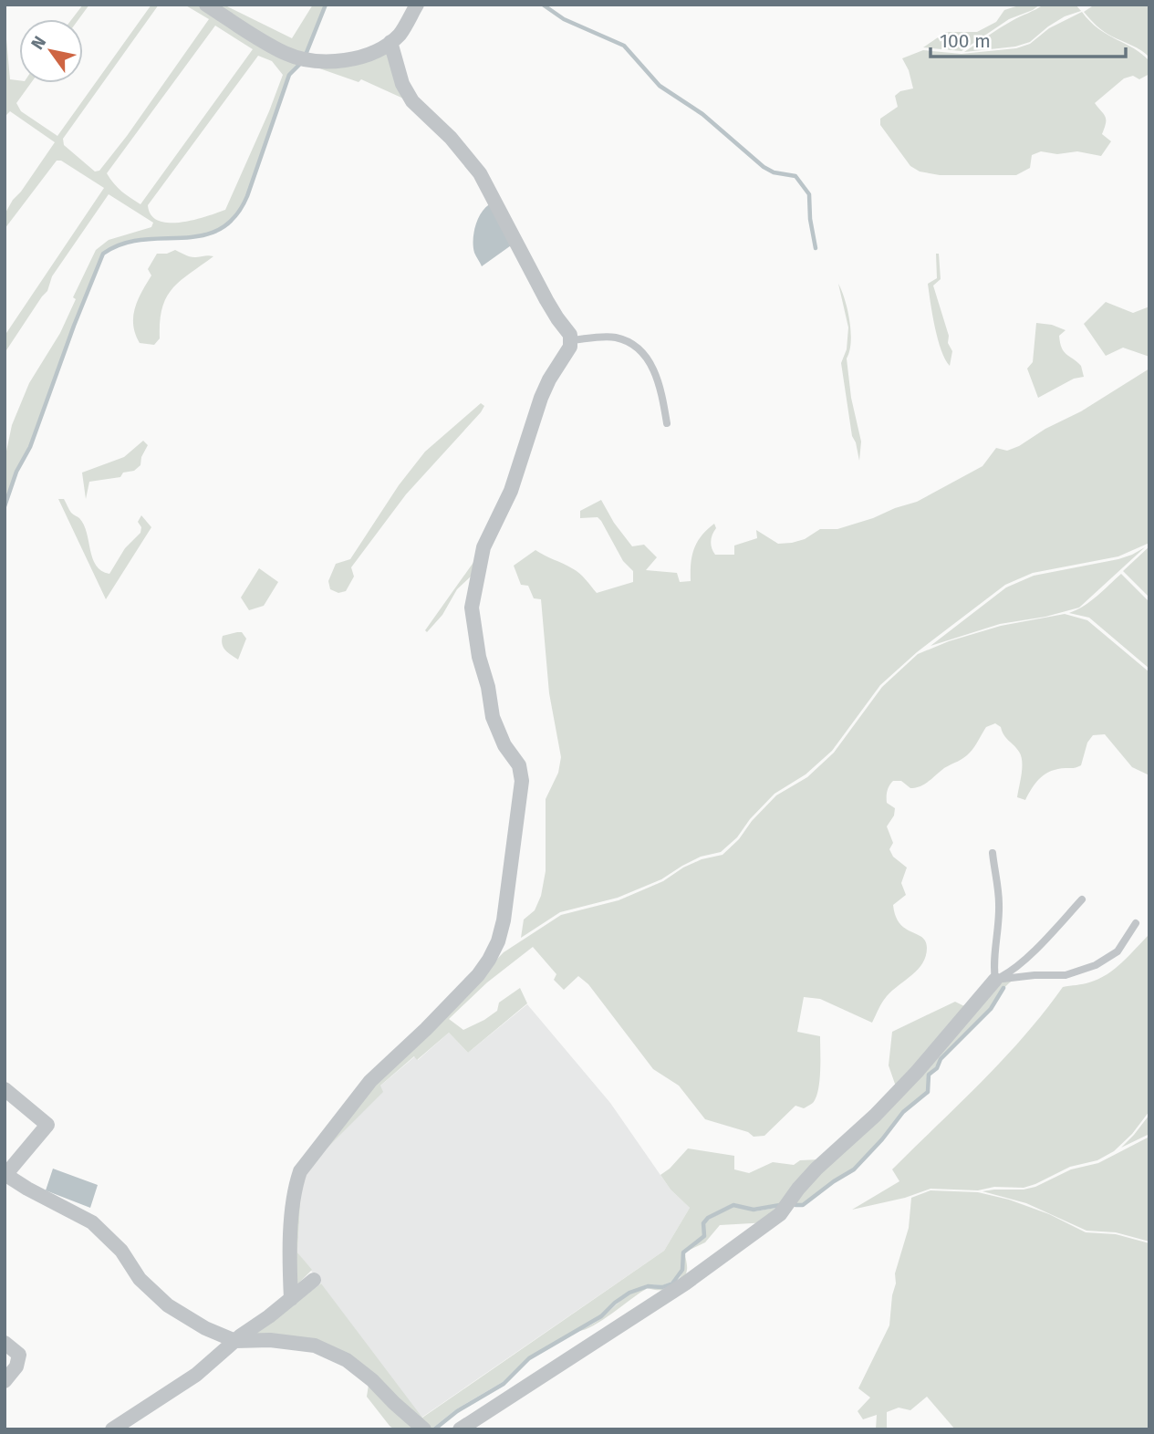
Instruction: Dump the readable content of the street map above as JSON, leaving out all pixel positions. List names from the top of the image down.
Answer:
{
  "scale_bar": "100 m",
  "north": "top left"
}
